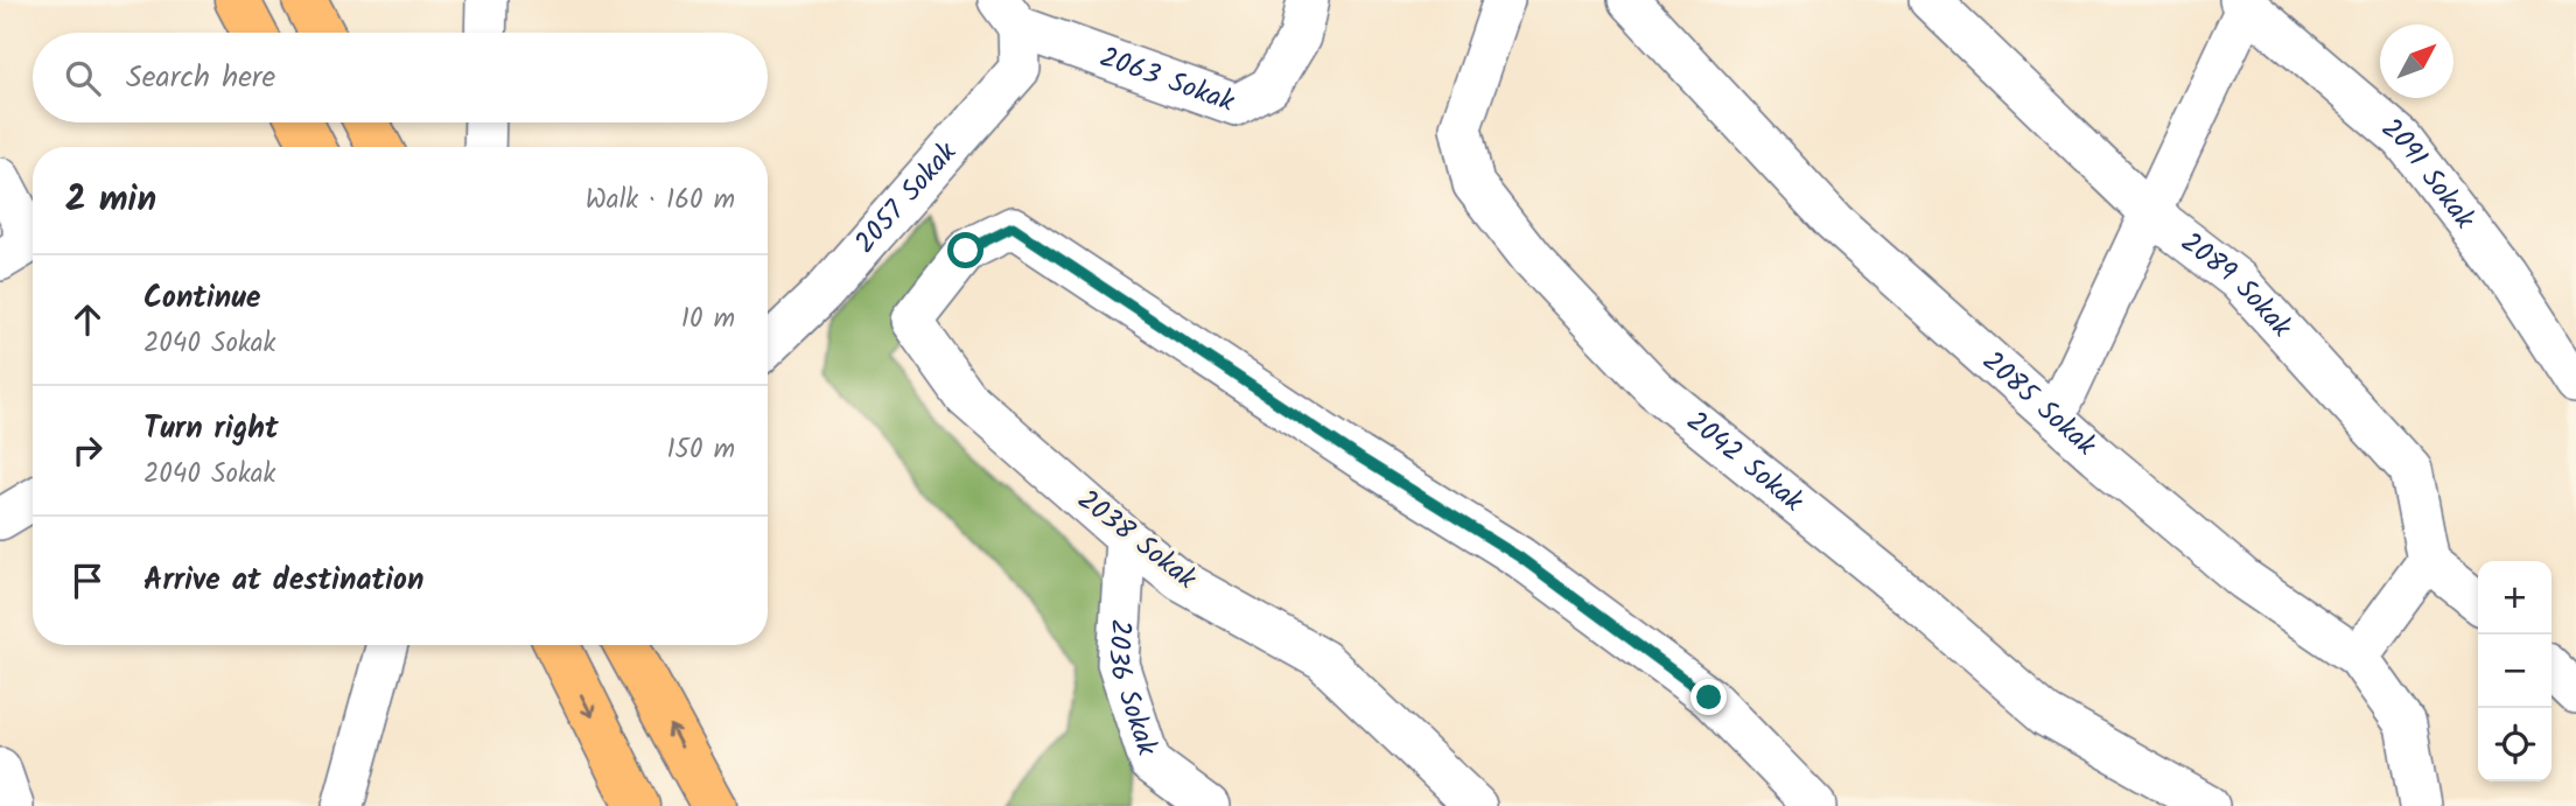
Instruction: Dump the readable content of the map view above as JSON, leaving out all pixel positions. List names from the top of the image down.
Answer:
{
  "streets": {
    "street": [
      "2063 Sokak",
      "2091 Sokak",
      "2057 Sokak",
      "2089 Sokak",
      "2085 Sokak",
      "2042 Sokak",
      "2038 Sokak",
      "2036 Sokak"
    ]
  },
  "crossings": [
    ["2063 Sokak", "2057 Sokak"],
    ["2038 Sokak", "2036 Sokak"]
  ],
  "north": "top right",
  "page": {
    "search": "Search here",
    "heading": ["2 min", "Walk · 160 m"],
    "list": [
      ["Continue", "2040 Sokak", "10 m"],
      ["Turn right", "2040 Sokak", "150 m"],
      "Arrive at destination"
    ],
    "map_buttons": ["+", "−"]
  }
}
